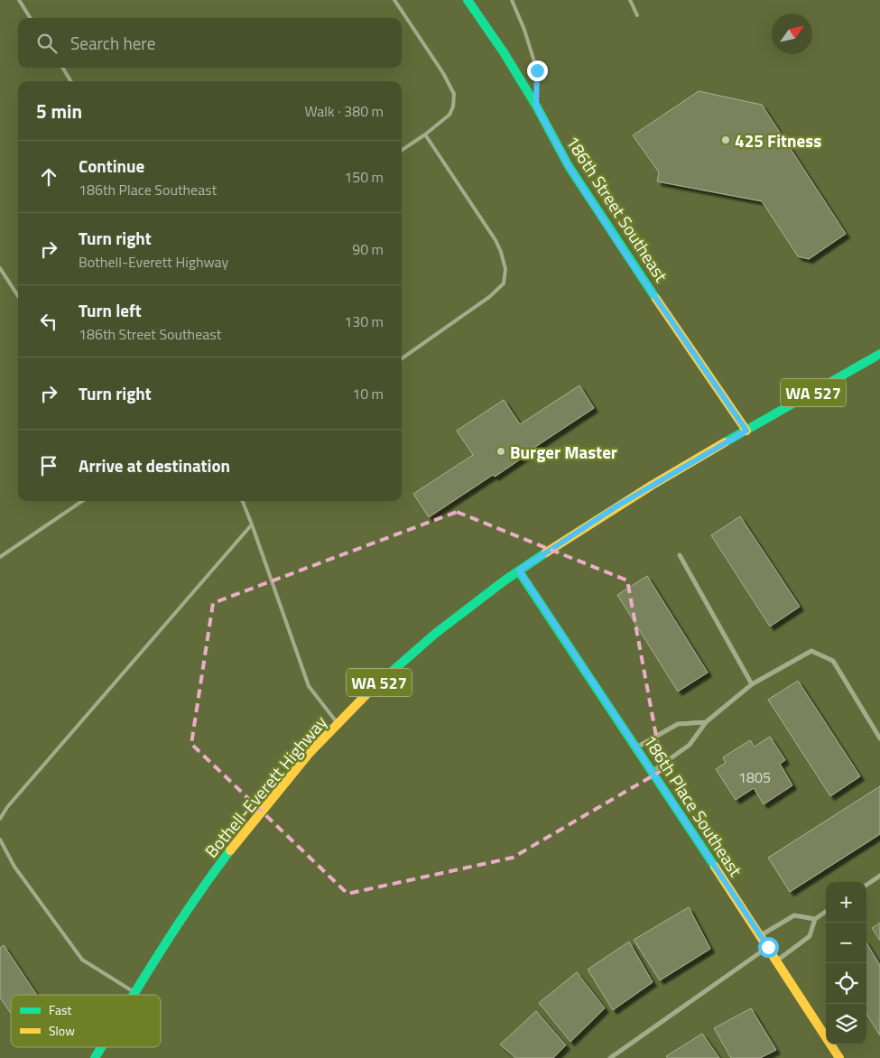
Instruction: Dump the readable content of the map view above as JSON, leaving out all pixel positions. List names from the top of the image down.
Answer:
{
  "streets": {
    "street": [
      "186th Street Southeast",
      "WA 527",
      "Bothell-Everett Highway",
      "186th Place Southeast"
    ]
  },
  "crossings": [
    ["186th Street Southeast", "Bothell-Everett Highway"],
    ["Bothell-Everett Highway", "186th Place Southeast"]
  ],
  "places": ["425 Fitness", "Burger Master"],
  "house_numbers": ["1805"],
  "legend": ["Fast", "Slow"],
  "north": "top right",
  "page": {
    "search": "Search here",
    "heading": ["5 min", "Walk · 380 m"],
    "list": [
      ["Continue", "186th Place Southeast", "150 m"],
      ["Turn right", "Bothell-Everett Highway", "90 m"],
      ["Turn left", "186th Street Southeast", "130 m"],
      ["Turn right", "10 m"],
      "Arrive at destination"
    ],
    "map_buttons": ["+", "−"]
  }
}
